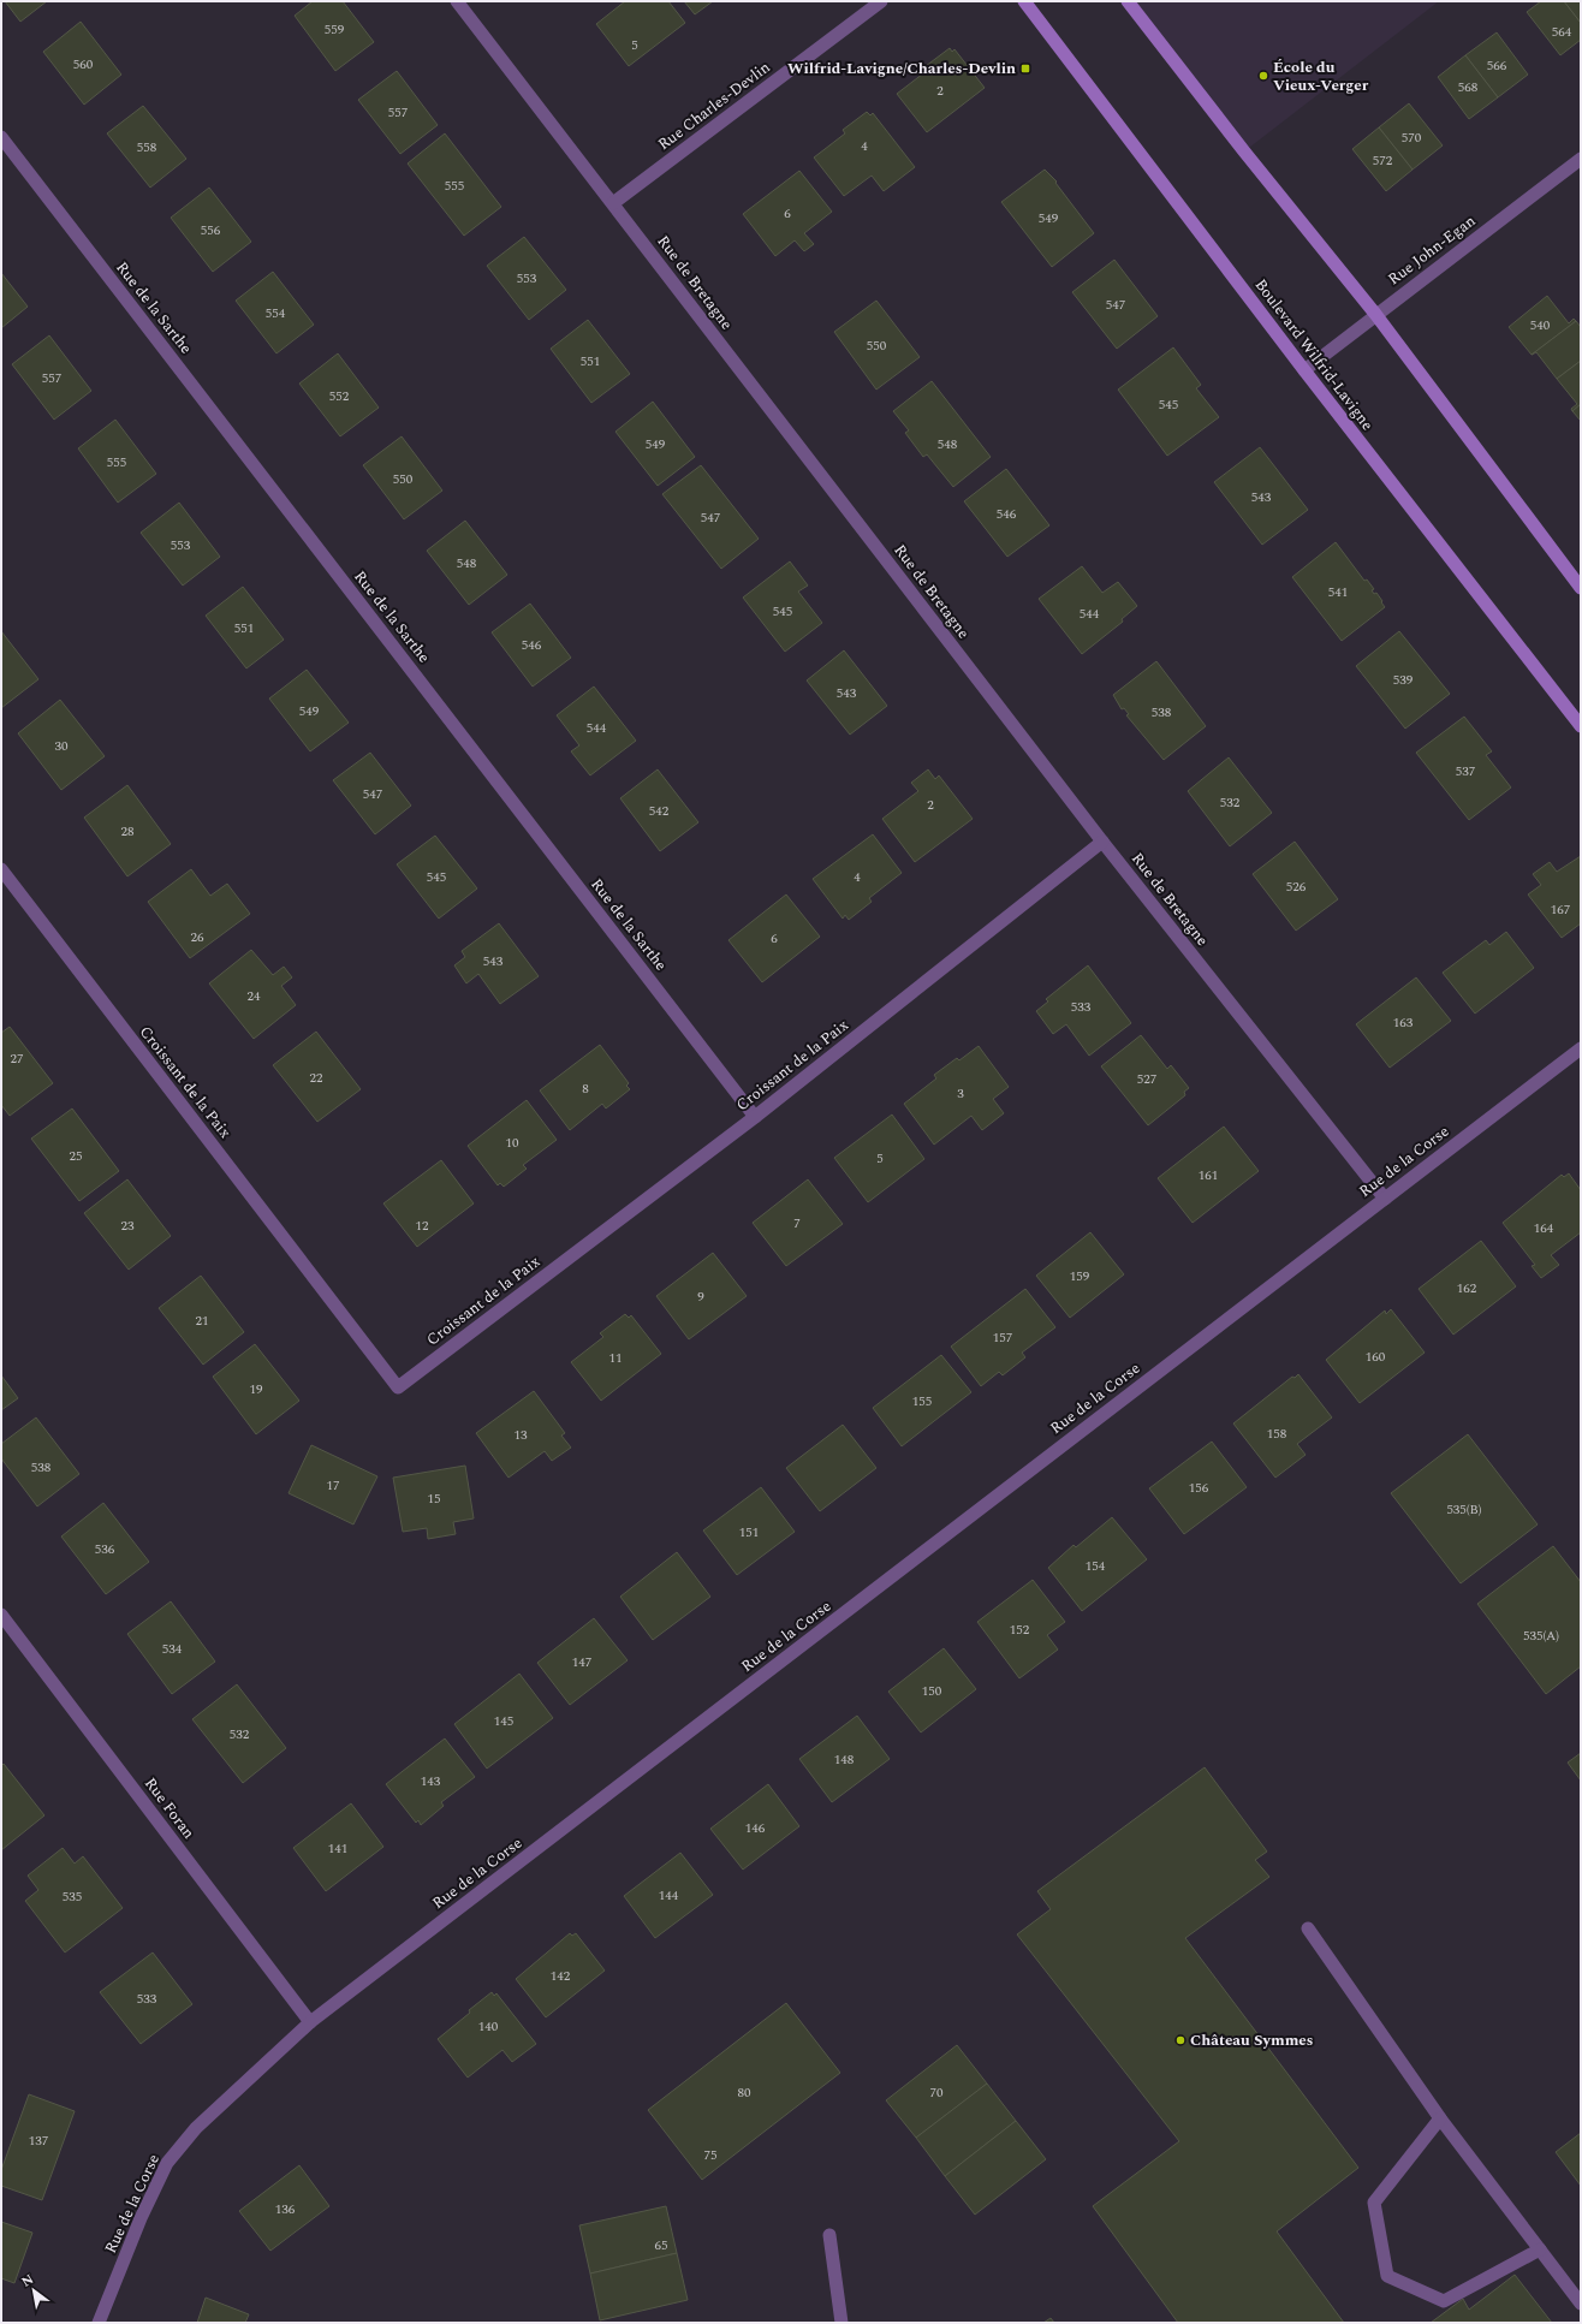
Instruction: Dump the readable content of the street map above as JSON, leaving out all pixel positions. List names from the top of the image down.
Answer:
{
  "streets": {
    "main road": ["Boulevard Wilfrid-Lavigne"],
    "street": [
      "Rue Charles-Devlin",
      "Rue John-Egan",
      "Rue de Bretagne",
      "Rue de la Sarthe",
      "Croissant de la Paix",
      "Rue de la Corse",
      "Rue Foran"
    ]
  },
  "crossings": [
    ["Rue Charles-Devlin", "Rue de Bretagne"],
    ["Rue John-Egan", "Boulevard Wilfrid-Lavigne"],
    ["Rue de Bretagne", "Croissant de la Paix"],
    ["Rue de Bretagne", "Rue de la Corse"],
    ["Rue de la Sarthe", "Croissant de la Paix"],
    ["Rue de la Corse", "Rue Foran"]
  ],
  "places": {
    "transit": ["Wilfrid-Lavigne/Charles-Devlin"],
    "other": ["École du Vieux-Verger", "Château Symmes"]
  },
  "house_numbers": [
    "559",
    "564",
    "5",
    "560",
    "566",
    "568",
    "2",
    "557",
    "570",
    "4",
    "558",
    "572",
    "555",
    "6",
    "549",
    "556",
    "553",
    "547",
    "554",
    "540",
    "550",
    "551",
    "557",
    "552",
    "545",
    "549",
    "548",
    "555",
    "550",
    "543",
    "546",
    "547",
    "553",
    "548",
    "541",
    "545",
    "544",
    "551",
    "546",
    "539",
    "543",
    "549",
    "538",
    "544",
    "30",
    "537",
    "547",
    "532",
    "2",
    "542",
    "28",
    "545",
    "4",
    "526",
    "167",
    "26",
    "6",
    "543",
    "24",
    "533",
    "163",
    "27",
    "22",
    "527",
    "8",
    "3",
    "10",
    "25",
    "5",
    "161",
    "7",
    "23",
    "12",
    "164",
    "159",
    "162",
    "9",
    "21",
    "157",
    "160",
    "11",
    "19",
    "155",
    "158",
    "13",
    "538",
    "17",
    "156",
    "15",
    "535(B)",
    "151",
    "536",
    "154",
    "152",
    "535(A)",
    "534",
    "147",
    "150",
    "145",
    "532",
    "148",
    "143",
    "146",
    "141",
    "144",
    "535",
    "142",
    "533",
    "140",
    "80",
    "70",
    "137",
    "75",
    "136",
    "65"
  ],
  "north": "top left"
}
